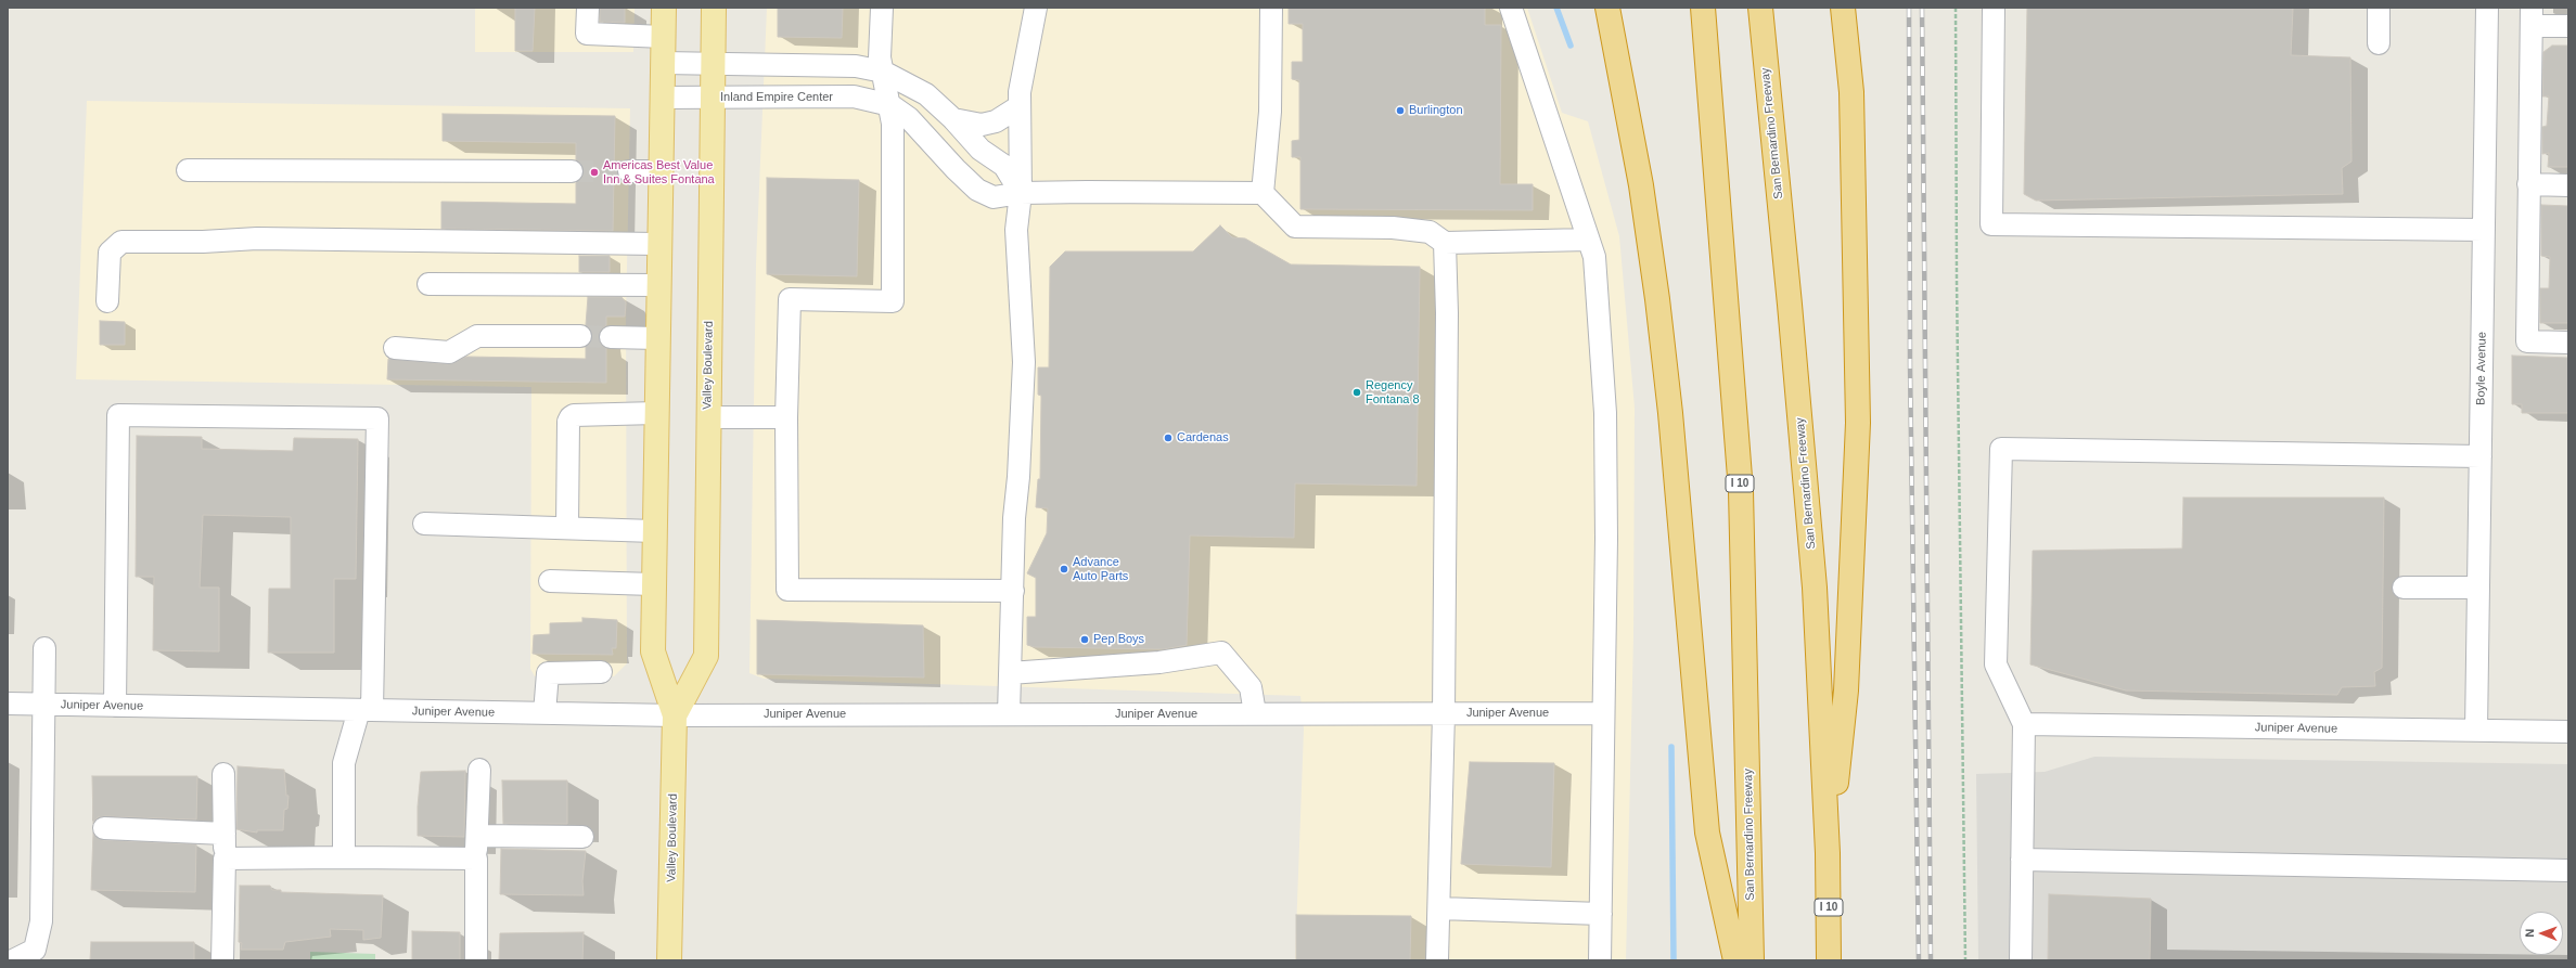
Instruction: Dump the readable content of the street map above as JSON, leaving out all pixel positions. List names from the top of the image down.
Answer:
{
  "streets": {
    "highway": ["San Bernardino Freeway", "I 10"],
    "main road": ["Valley Boulevard"],
    "street": ["Inland Empire Center", "Boyle Avenue", "Juniper Avenue"]
  },
  "crossings": [
    ["Inland Empire Center", "Valley Boulevard"],
    ["Valley Boulevard", "Juniper Avenue"],
    ["Boyle Avenue", "Juniper Avenue"]
  ],
  "places": [
    "Burlington",
    "Americas Best Value Inn & Suites Fontana",
    "Regency Fontana 8",
    "Cardenas",
    "Advance Auto Parts",
    "Pep Boys"
  ],
  "north": "left"
}
